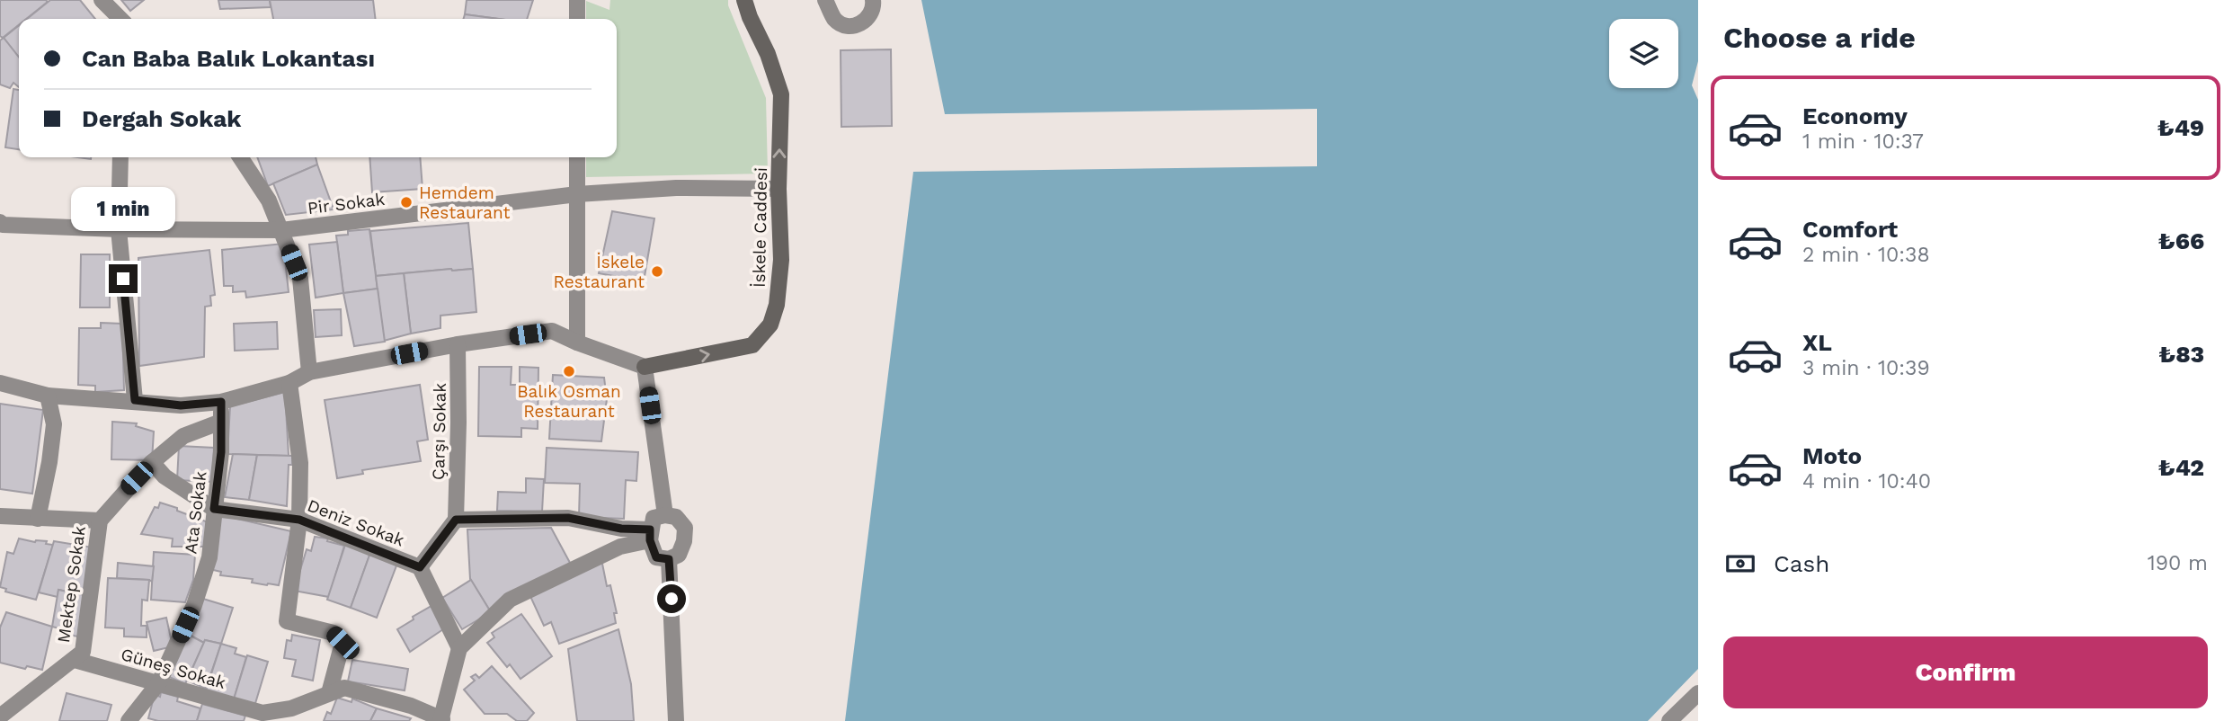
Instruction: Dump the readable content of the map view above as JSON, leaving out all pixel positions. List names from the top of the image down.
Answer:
{
  "streets": {
    "main road": ["İskele Caddesi"],
    "street": [
      "Pir Sokak",
      "Çarşı Sokak",
      "Ata Sokak",
      "Deniz Sokak",
      "Mektep Sokak",
      "Güneş Sokak"
    ]
  },
  "crossings": [
    ["Pir Sokak", "İskele Caddesi"],
    ["Çarşı Sokak", "Deniz Sokak"],
    ["Ata Sokak", "Deniz Sokak"],
    ["Ata Sokak", "Mektep Sokak"],
    ["Ata Sokak", "Güneş Sokak"],
    ["Deniz Sokak", "Mektep Sokak"],
    ["Mektep Sokak", "Güneş Sokak"]
  ],
  "one_way": ["İskele Caddesi"],
  "places": ["Hemdem Restaurant", "İskele Restaurant", "Balık Osman Restaurant"],
  "page": {
    "heading": "Choose a ride",
    "banner": ["Can Baba Balık Lokantası", "Dergah Sokak"],
    "list": [
      {
        "name": "Economy",
        "note": "1 min · 10:37",
        "value": "₺49"
      },
      {
        "name": "Comfort",
        "note": "2 min · 10:38",
        "value": "₺66"
      },
      {
        "name": "XL",
        "note": "3 min · 10:39",
        "value": "₺83"
      },
      {
        "name": "Moto",
        "note": "4 min · 10:40",
        "value": "₺42"
      }
    ],
    "bubble": "1 min",
    "pay": ["Cash", "190 m"],
    "buttons": "Confirm"
  }
}
